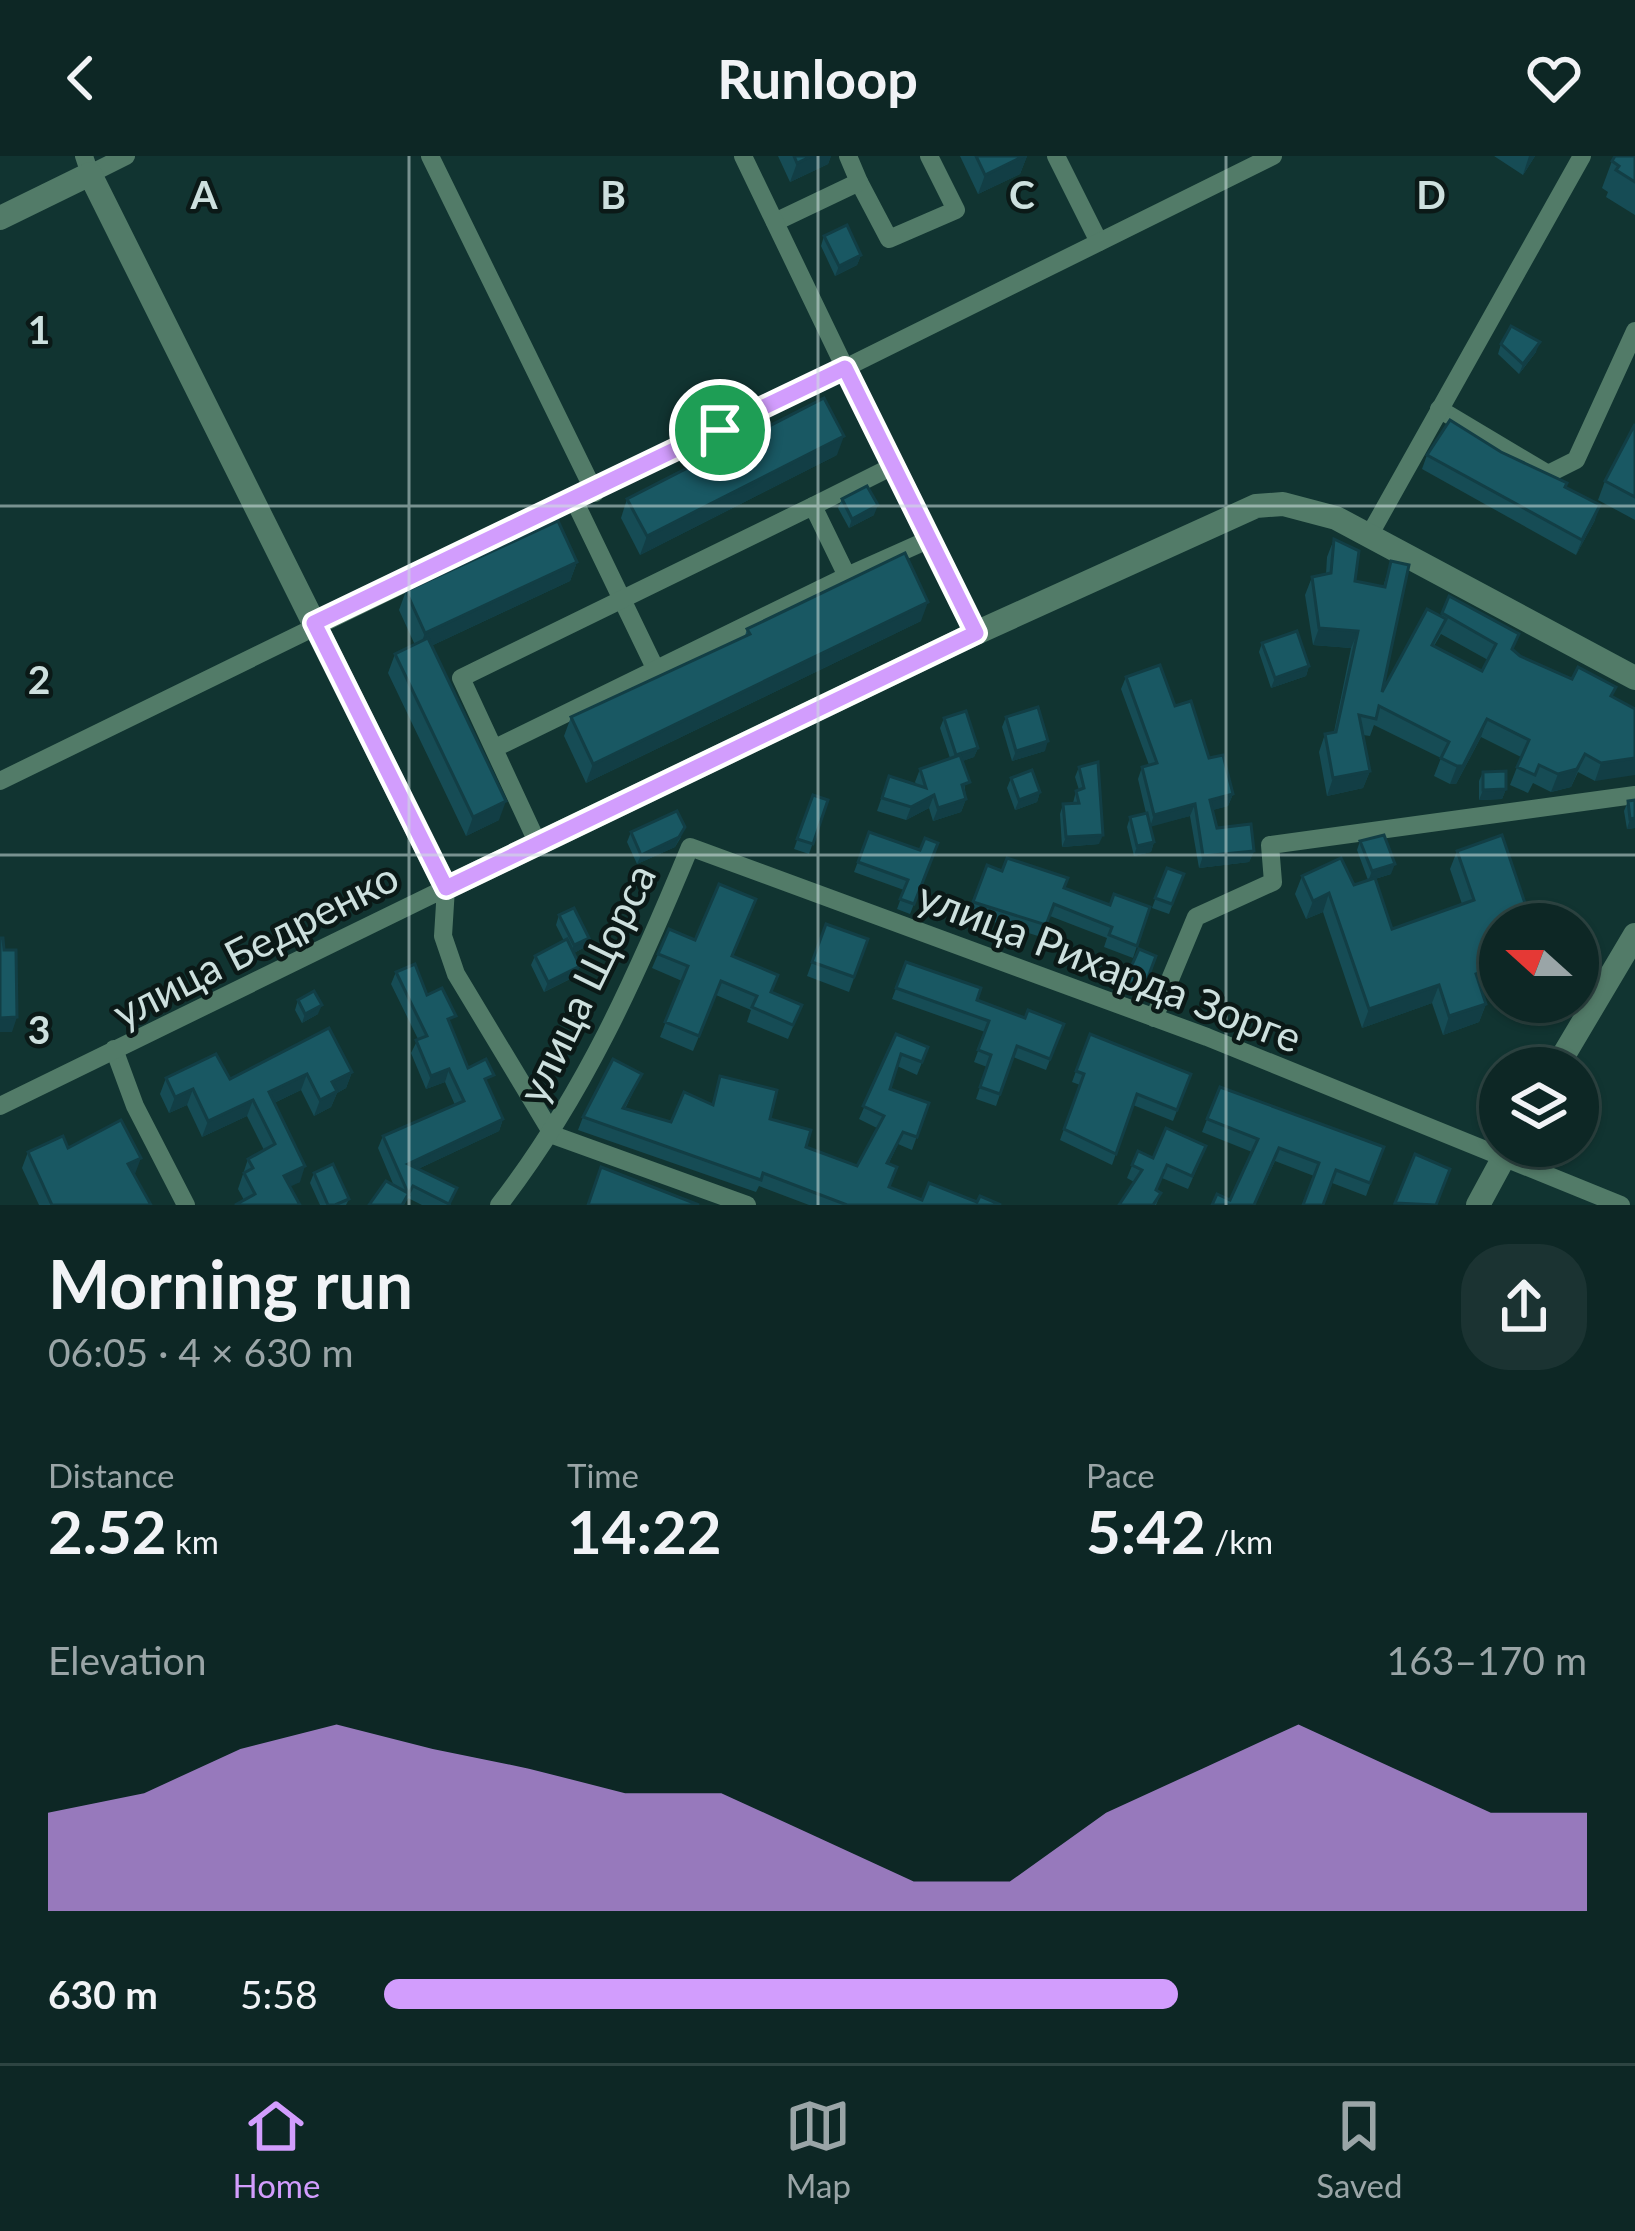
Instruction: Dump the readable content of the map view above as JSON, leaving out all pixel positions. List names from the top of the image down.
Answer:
{
  "streets": {
    "street": ["улица Бедренко", "улица Рихарда Зорге", "улица Щорса"]
  },
  "crossings": [
    ["улица Рихарда Зорге", "улица Щорса"]
  ],
  "north": "left",
  "page": {
    "header": "Runloop",
    "heading": ["Morning run", "06:05 · 4 × 630 m"],
    "stats": [
      ["Distance", "2.52 km"],
      ["Time", "14:22"],
      ["Pace", "5:42 /km"]
    ],
    "chart": ["Elevation", "163–170 m"],
    "list": [
      {
        "name": "630 m",
        "note": "5:58"
      }
    ],
    "tabs": ["Home", "Map", "Saved"]
  },
  "grid": {
    "columns": [
      "A",
      "B",
      "C",
      "D"
    ],
    "rows": ["1", "2", "3"]
  }
}
